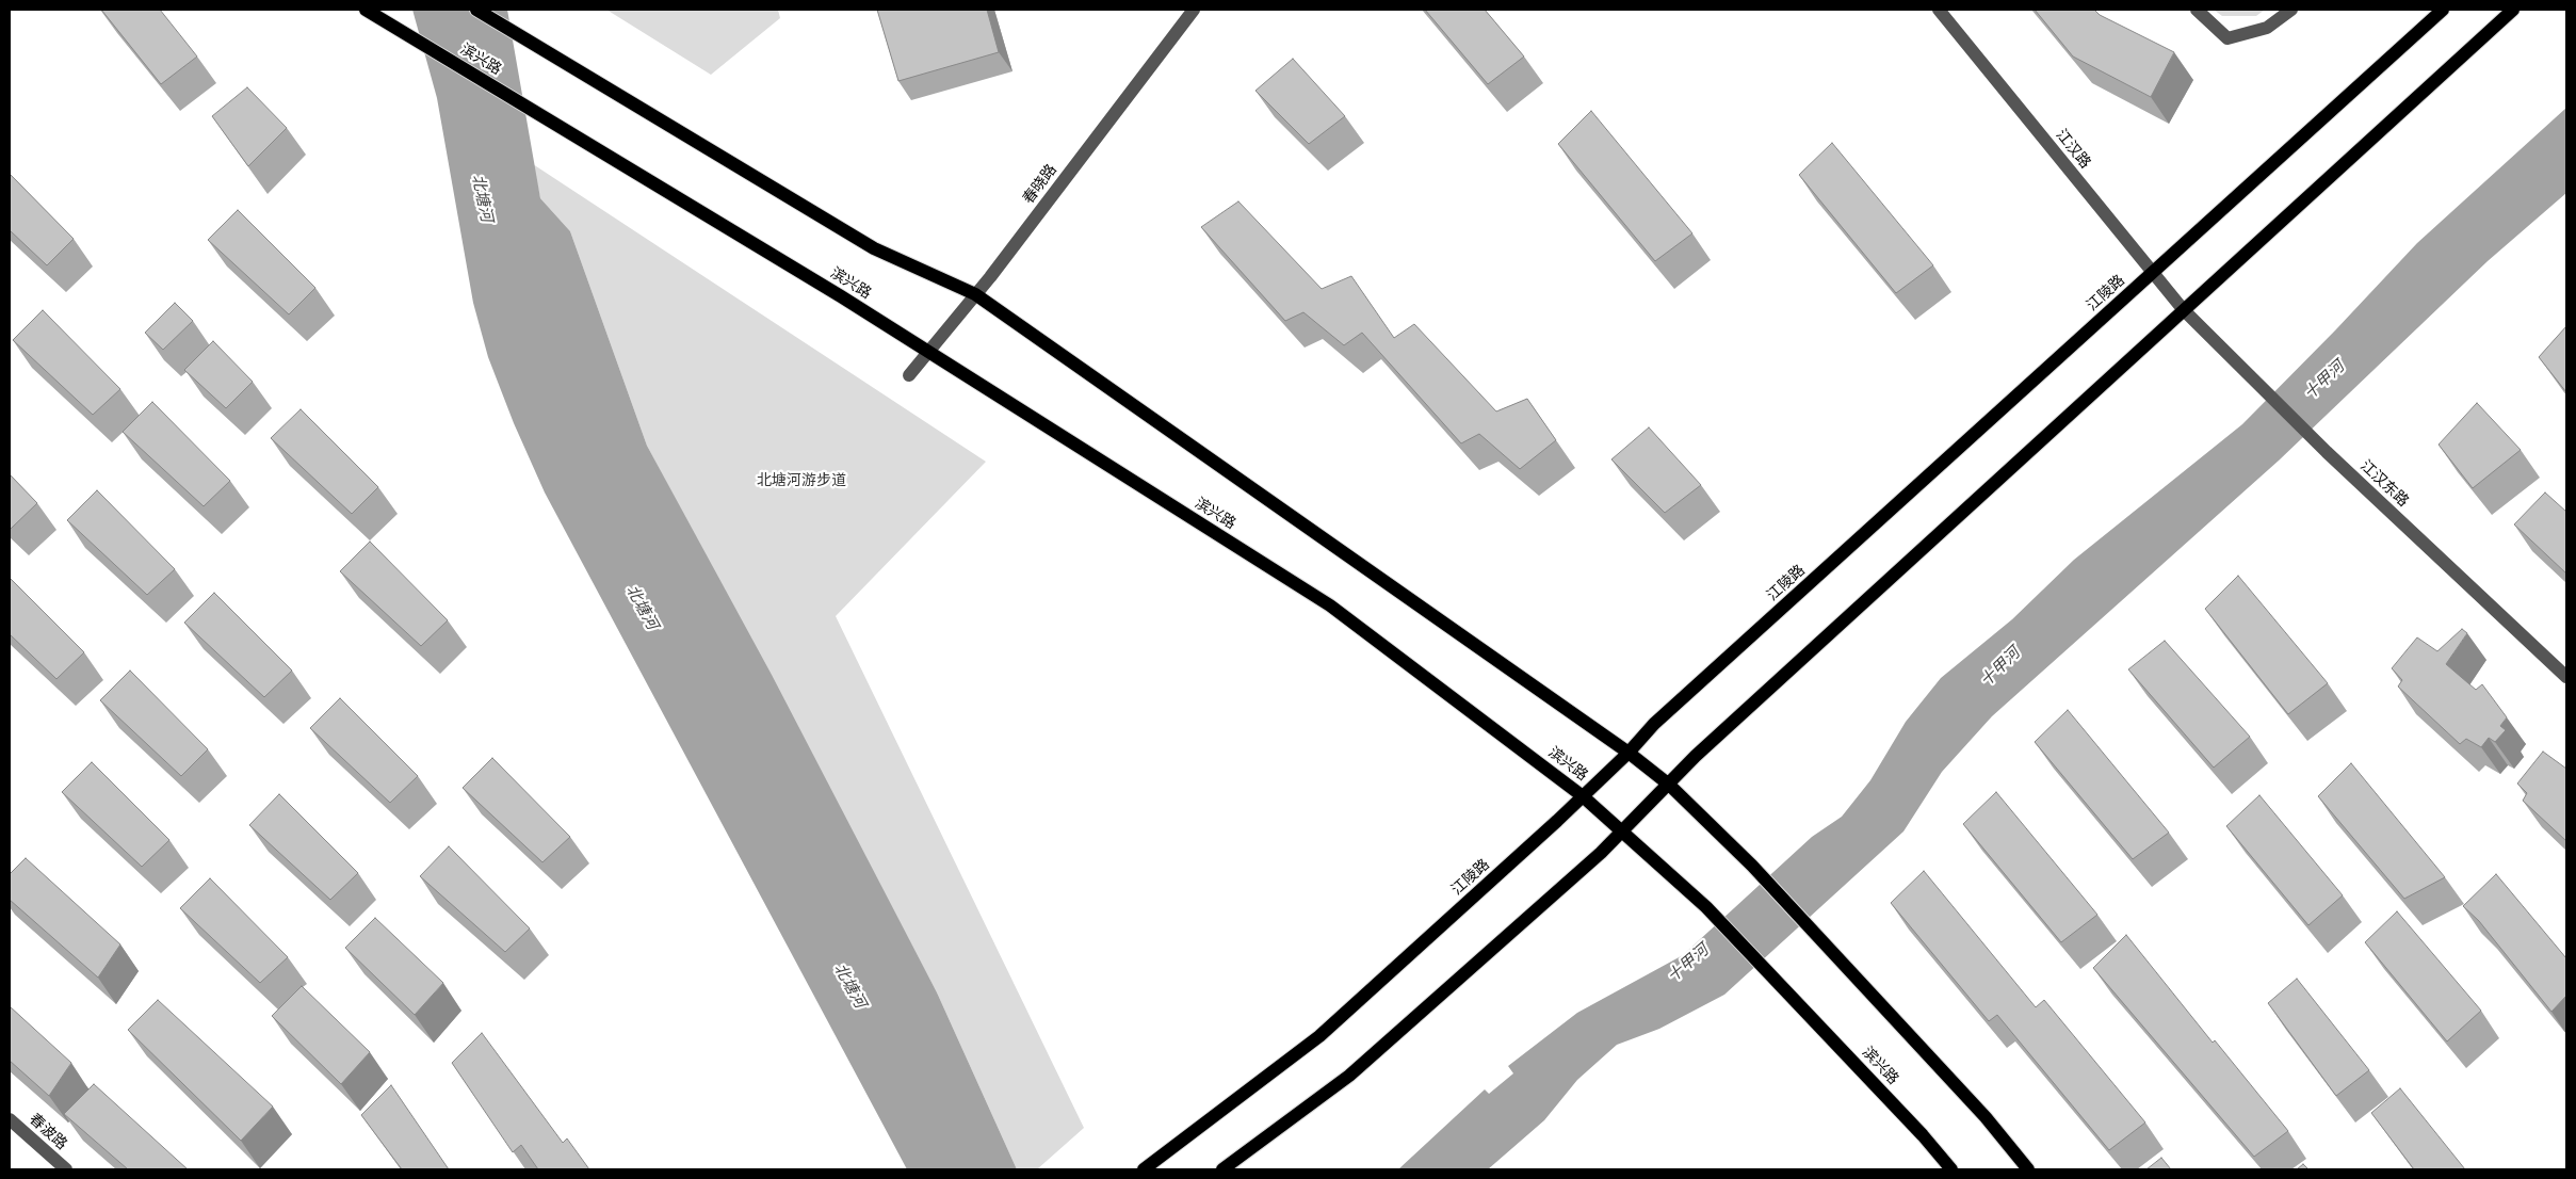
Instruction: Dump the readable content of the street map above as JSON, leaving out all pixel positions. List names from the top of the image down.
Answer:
{
  "streets": {
    "main road": ["滨兴路", "江陵路"],
    "street": [
      "江汉路",
      "春晓路",
      "江汉东路",
      "春波路"
    ]
  },
  "crossings": [
    ["滨兴路", "春晓路"],
    ["滨兴路", "江陵路"],
    ["江汉路", "江陵路"],
    ["江汉路", "江汉东路"]
  ],
  "water": ["北塘河", "十甲河"],
  "parks": ["北塘河游步道"]
}
